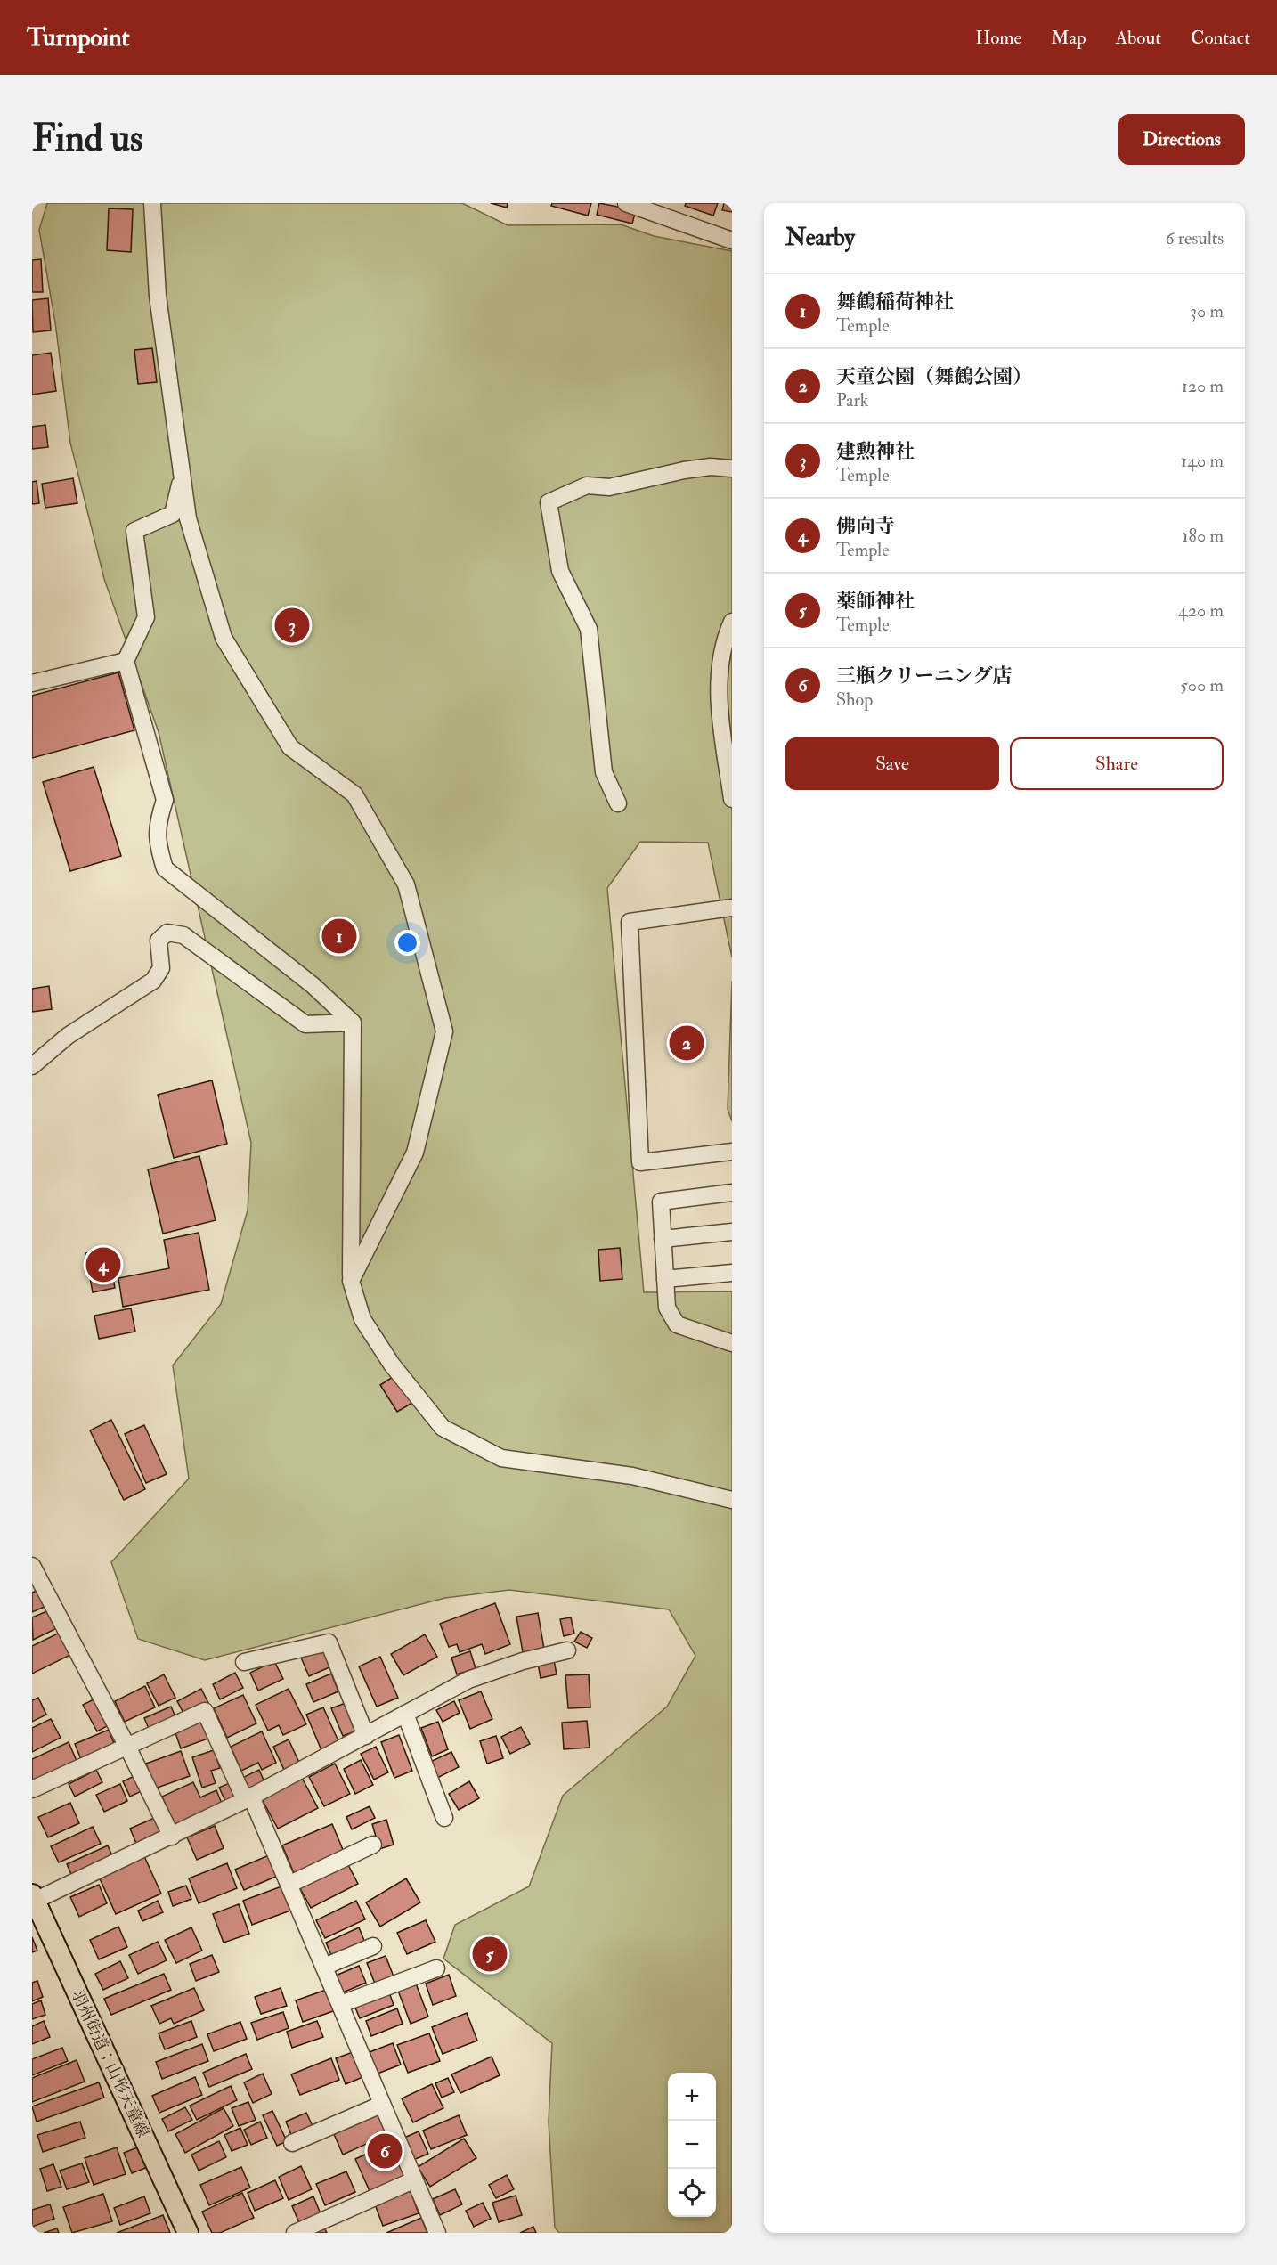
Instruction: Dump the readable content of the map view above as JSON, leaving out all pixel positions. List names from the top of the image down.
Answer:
{
  "streets": {
    "main road": ["羽州街道；山形天童線"]
  },
  "page": {
    "header": "Turnpoint",
    "nav": [
      "Home",
      "Map",
      "About",
      "Contact"
    ],
    "buttons": [
      "Directions",
      ["Save", "Share"]
    ],
    "title": "Find us",
    "heading": ["Nearby", "6 results"],
    "list": [
      {
        "mark": "1",
        "name": "舞鶴稲荷神社",
        "note": "Temple",
        "value": "30 m"
      },
      {
        "mark": "2",
        "name": "天童公園（舞鶴公園）",
        "note": "Park",
        "value": "120 m"
      },
      {
        "mark": "3",
        "name": "建勲神社",
        "note": "Temple",
        "value": "140 m"
      },
      {
        "mark": "4",
        "name": "佛向寺",
        "note": "Temple",
        "value": "180 m"
      },
      {
        "mark": "5",
        "name": "薬師神社",
        "note": "Temple",
        "value": "420 m"
      },
      {
        "mark": "6",
        "name": "三瓶クリーニング店",
        "note": "Shop",
        "value": "500 m"
      }
    ],
    "pins": [
      "3",
      "1",
      "2",
      "4",
      "5",
      "6"
    ],
    "map_buttons": ["+", "−"]
  }
}
